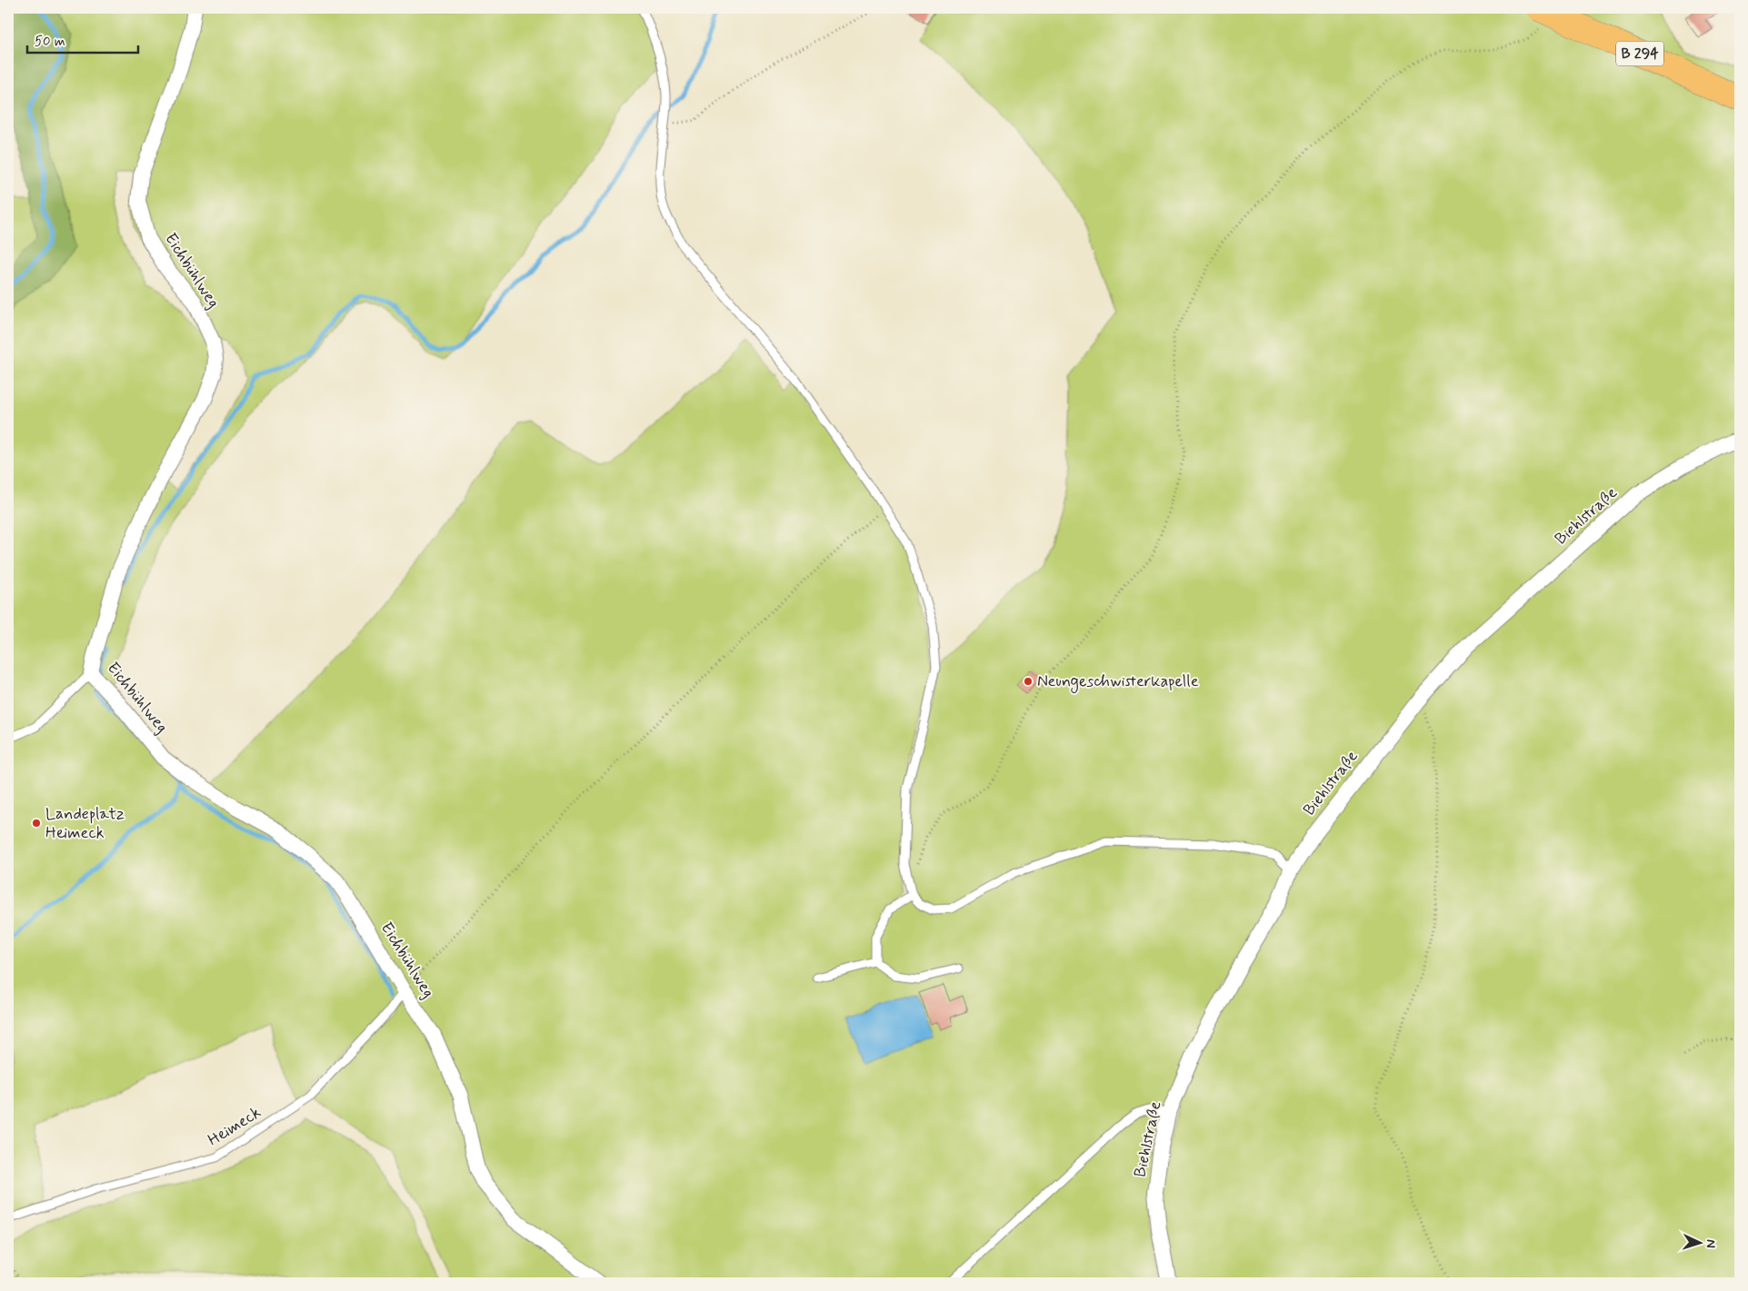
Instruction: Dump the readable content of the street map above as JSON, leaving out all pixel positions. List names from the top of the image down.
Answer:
{
  "streets": {
    "highway": ["B 294"],
    "street": ["Eichbühlweg", "Biehlstraße"],
    "lane": ["Heimeck"]
  },
  "crossings": [
    ["Eichbühlweg", "Heimeck"]
  ],
  "places": ["Neungeschwisterkapelle", "Landeplatz Heimeck"],
  "scale_bar": "50 m",
  "north": "right"
}
